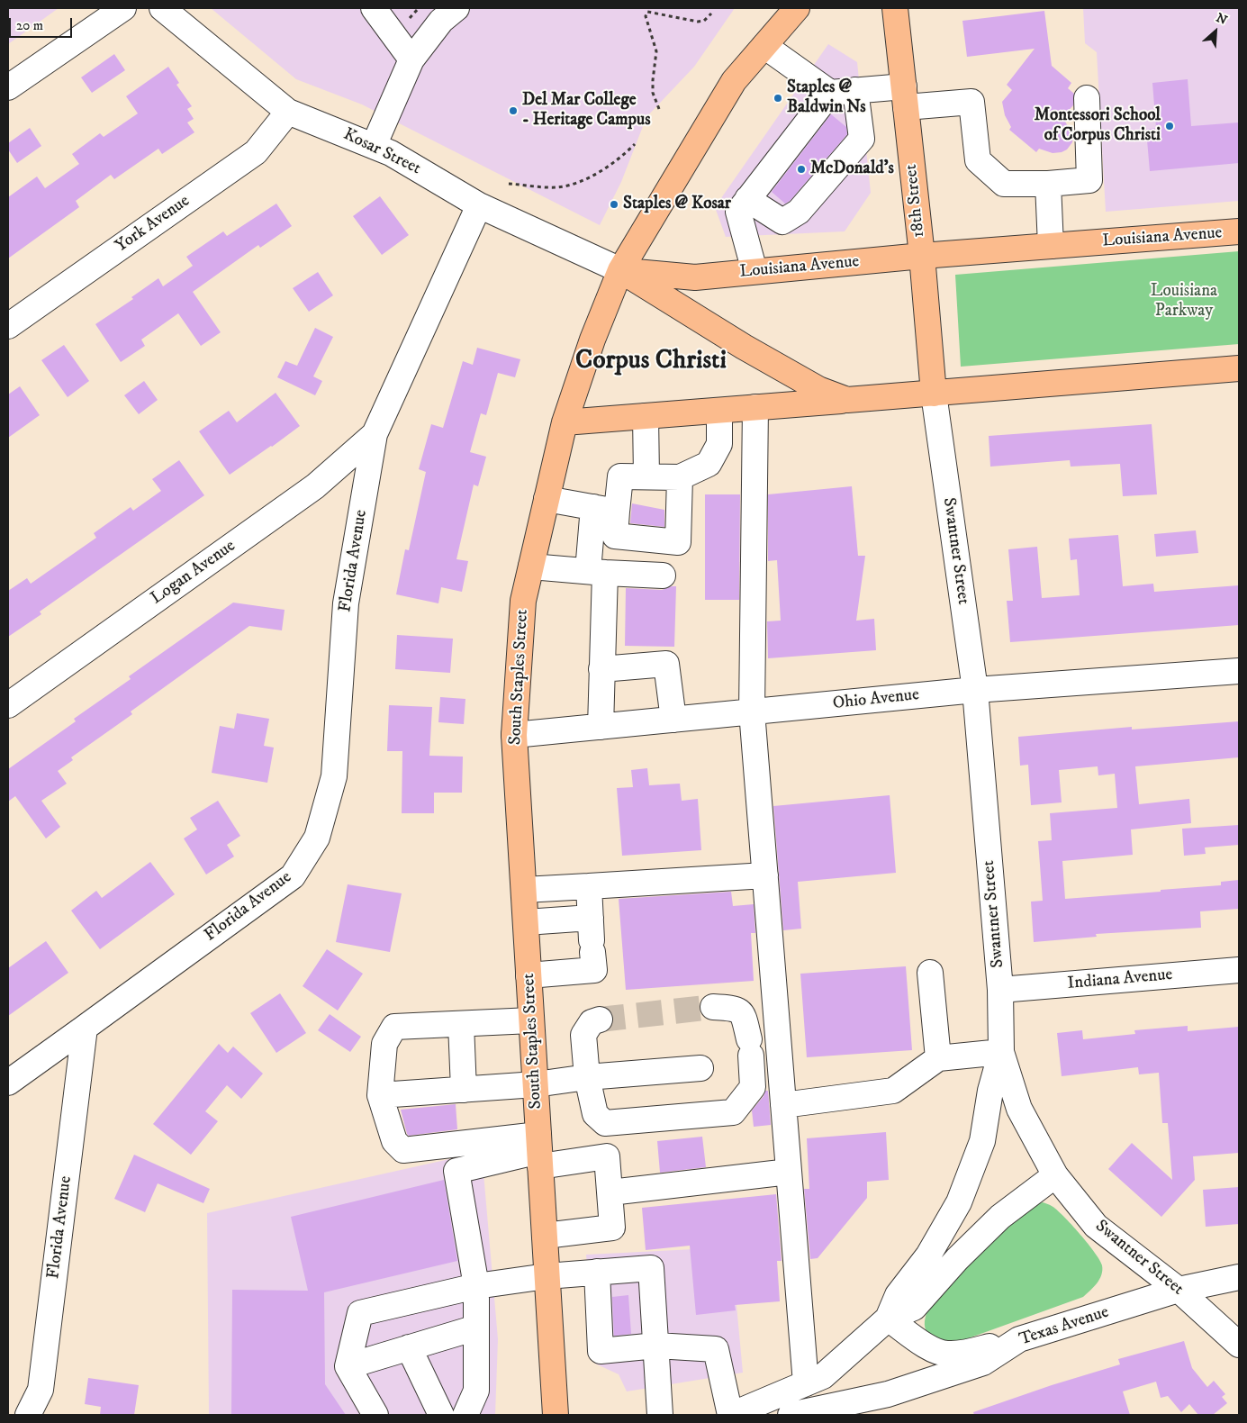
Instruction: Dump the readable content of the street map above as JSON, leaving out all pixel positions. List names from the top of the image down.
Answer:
{
  "streets": {
    "main road": ["18th Street", "Louisiana Avenue", "South Staples Street"],
    "street": [
      "Kosar Street",
      "York Avenue",
      "Swantner Street",
      "Florida Avenue",
      "Logan Avenue",
      "Ohio Avenue",
      "Indiana Avenue",
      "Texas Avenue"
    ]
  },
  "crossings": [
    ["Kosar Street", "York Avenue"],
    ["Kosar Street", "Louisiana Avenue"],
    ["Kosar Street", "Florida Avenue"],
    ["Kosar Street", "South Staples Street"],
    ["18th Street", "Louisiana Avenue"],
    ["18th Street", "Swantner Street"],
    ["Louisiana Avenue", "South Staples Street"],
    ["Swantner Street", "Ohio Avenue"],
    ["Swantner Street", "Indiana Avenue"],
    ["Swantner Street", "Texas Avenue"],
    ["Florida Avenue", "Logan Avenue"],
    ["South Staples Street", "Ohio Avenue"]
  ],
  "districts": ["Corpus Christi"],
  "parks": ["Louisiana Parkway"],
  "places": [
    "Staples @ Baldwin Ns",
    "Del Mar College - Heritage Campus",
    "Montessori School of Corpus Christi",
    "McDonald's",
    "Staples @ Kosar"
  ],
  "scale_bar": "20 m",
  "north": "top right"
}
